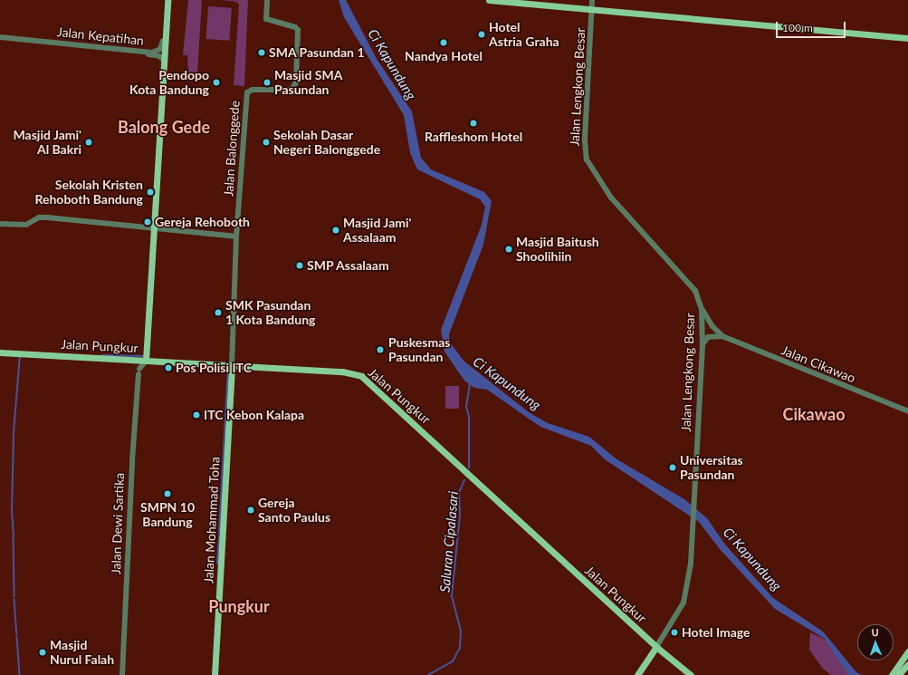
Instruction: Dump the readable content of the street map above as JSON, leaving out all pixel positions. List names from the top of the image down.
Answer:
{
  "streets": {
    "main road": ["Jalan Pungkur", "Jalan Mohammad Toha"],
    "street": [
      "Jalan Kepatihan",
      "Jalan Lengkong Besar",
      "Jalan Balonggede",
      "Jalan Cikawao",
      "Jalan Dewi Sartika"
    ]
  },
  "crossings": [
    ["Jalan Lengkong Besar", "Jalan Pungkur"],
    ["Jalan Lengkong Besar", "Jalan Cikawao"],
    ["Jalan Balonggede", "Jalan Pungkur"],
    ["Jalan Balonggede", "Jalan Mohammad Toha"],
    ["Jalan Pungkur", "Jalan Mohammad Toha"],
    ["Jalan Pungkur", "Jalan Dewi Sartika"]
  ],
  "districts": ["Balong Gede", "Cikawao", "Pungkur"],
  "water": ["Ci Kapundung", "Saluran Cipalasari"],
  "places": [
    "Hotel Astria Graha",
    "Nandya Hotel",
    "SMA Pasundan 1",
    "Pendopo Kota Bandung",
    "Masjid SMA Pasundan",
    "Raffleshom Hotel",
    "Masjid Jami' Al Bakri",
    "Sekolah Dasar Negeri Balonggede",
    "Sekolah Kristen Rehoboth Bandung",
    "Gereja Rehoboth",
    "Masjid Jami' Assalaam",
    "Masjid Baitush Shoolihiin",
    "SMP Assalaam",
    "SMK Pasundan 1 Kota Bandung",
    "Puskesmas Pasundan",
    "Pos Polisi ITC",
    "ITC Kebon Kalapa",
    "Universitas Pasundan",
    "SMPN 10 Bandung",
    "Gereja Santo Paulus",
    "Hotel Image",
    "Masjid Nurul Falah"
  ],
  "scale_bar": "100 m",
  "north": "top"
}
